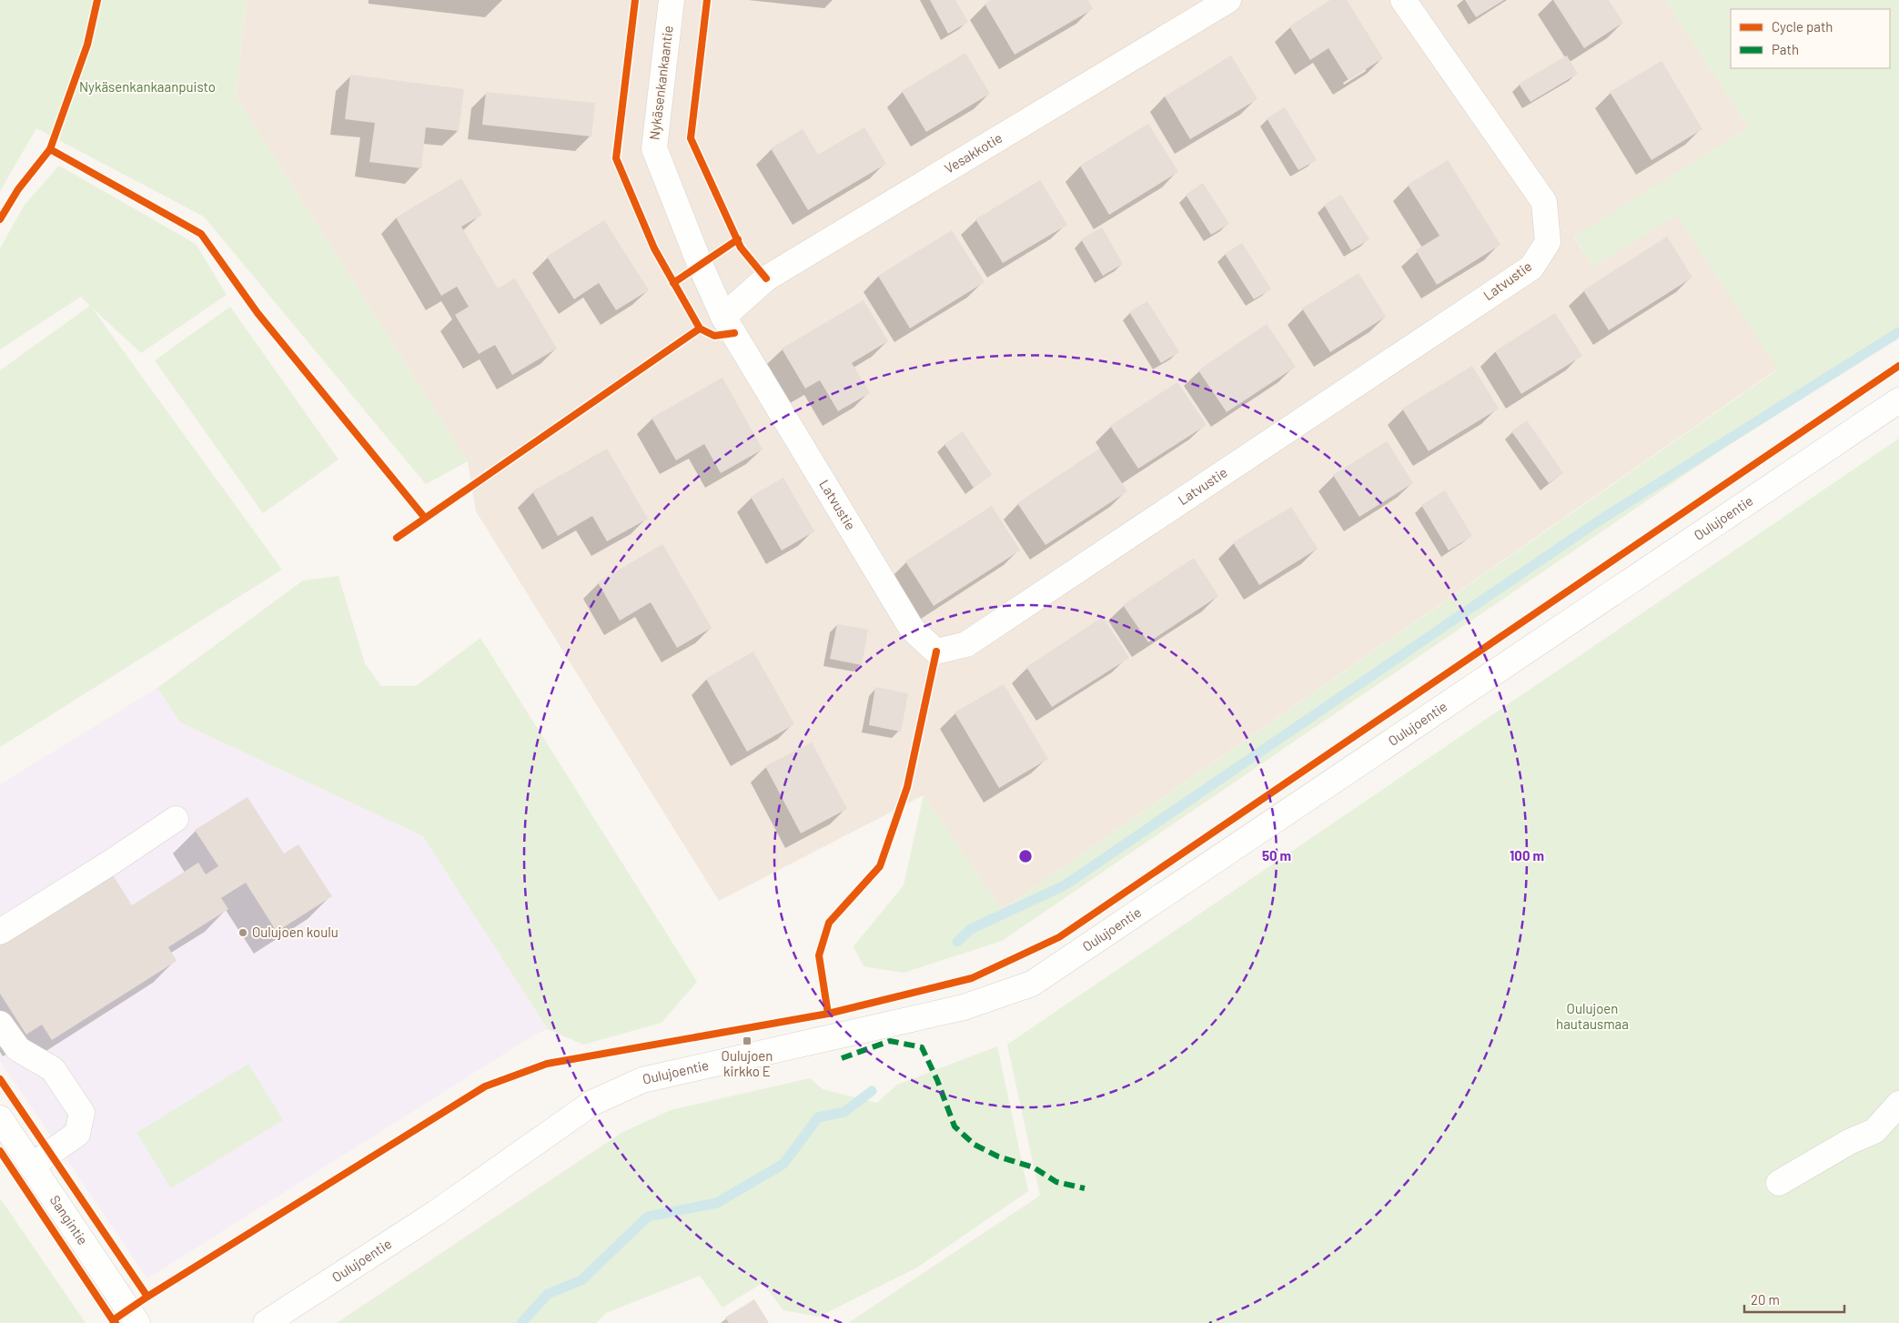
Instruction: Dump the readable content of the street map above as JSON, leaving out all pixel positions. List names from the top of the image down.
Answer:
{
  "streets": {
    "street": [
      "Nykäsenkankaantie",
      "Vesakkotie",
      "Latvustie",
      "Oulujoentie",
      "Sangintie"
    ]
  },
  "crossings": [
    ["Nykäsenkankaantie", "Vesakkotie"],
    ["Nykäsenkankaantie", "Latvustie"],
    ["Vesakkotie", "Latvustie"]
  ],
  "parks": ["Nykäsenkankaanpuisto", "Oulujoen hautausmaa"],
  "places": {
    "other": ["Oulujoen koulu"],
    "transit": ["Oulujoen kirkko E"]
  },
  "legend": ["Cycle path", "Path"],
  "scale_bar": "20 m",
  "rings": ["50 m", "100 m"]
}
